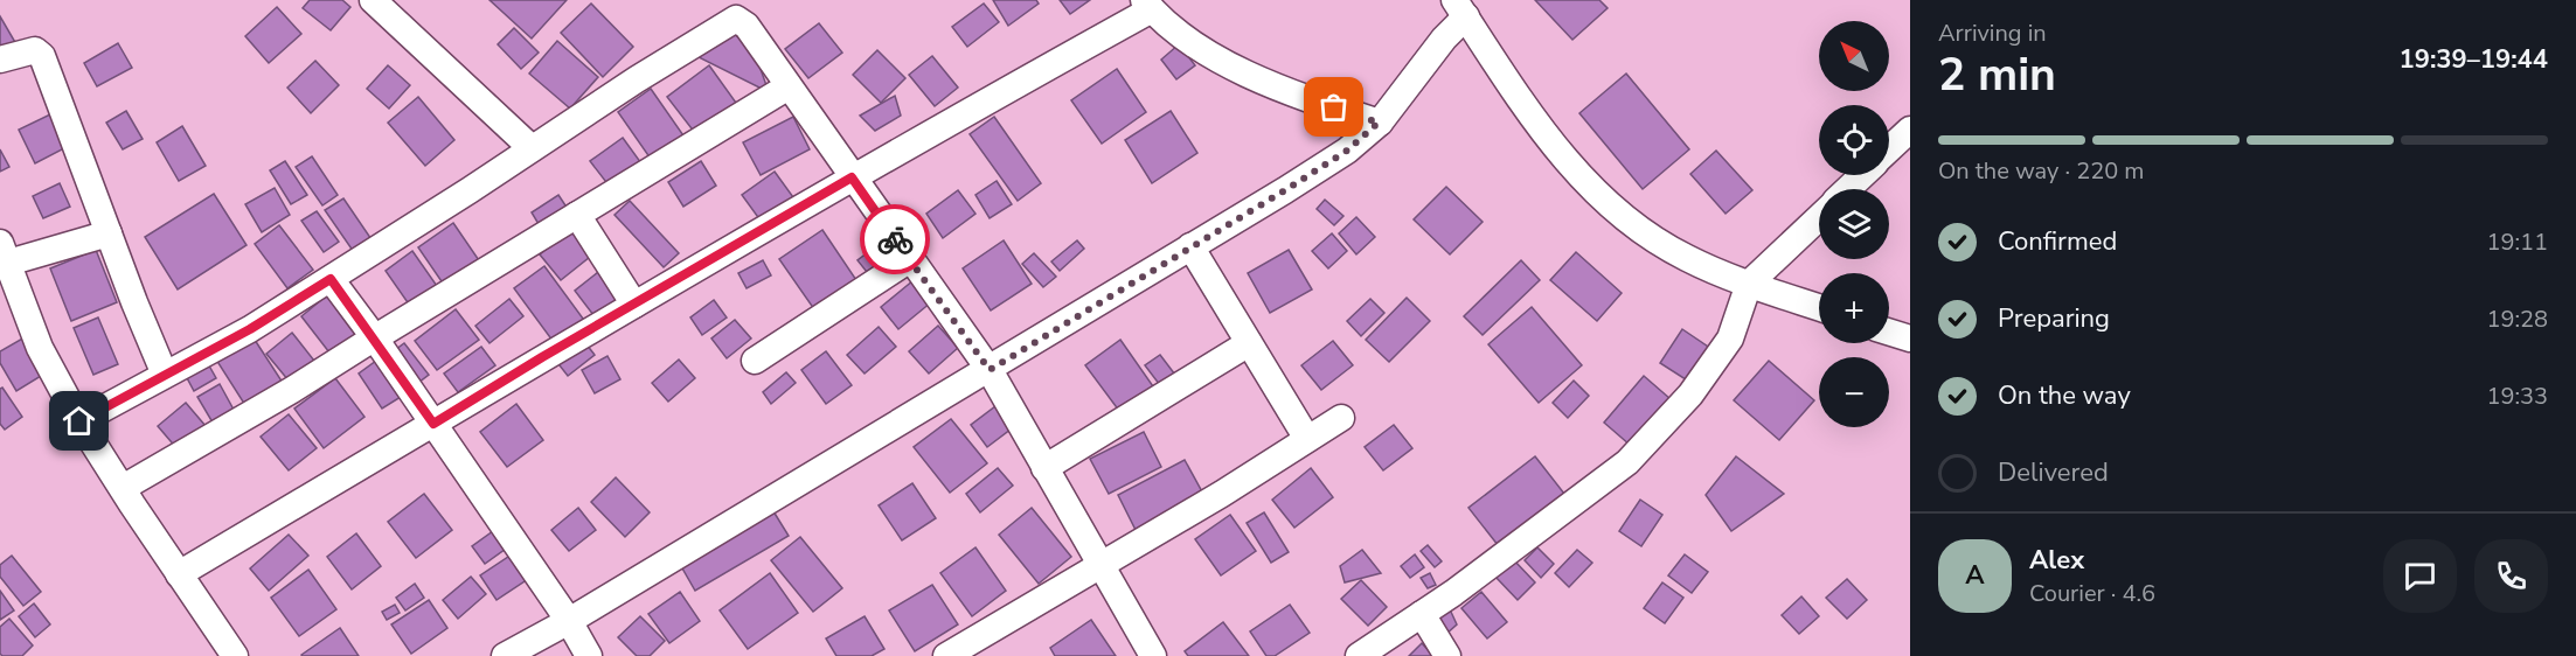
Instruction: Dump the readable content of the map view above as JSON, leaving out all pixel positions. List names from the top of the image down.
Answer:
{
  "north": "top left",
  "page": {
    "heading": ["2 min", "Arriving in", "19:39–19:44"],
    "panel": ["Alex", "Courier · 4.6"],
    "map_buttons": ["+", "−"],
    "bar": "On the way · 220 m",
    "list": [
      ["Confirmed", "19:11"],
      ["Preparing", "19:28"],
      ["On the way", "19:33"],
      "Delivered"
    ],
    "round": "A"
  }
}
